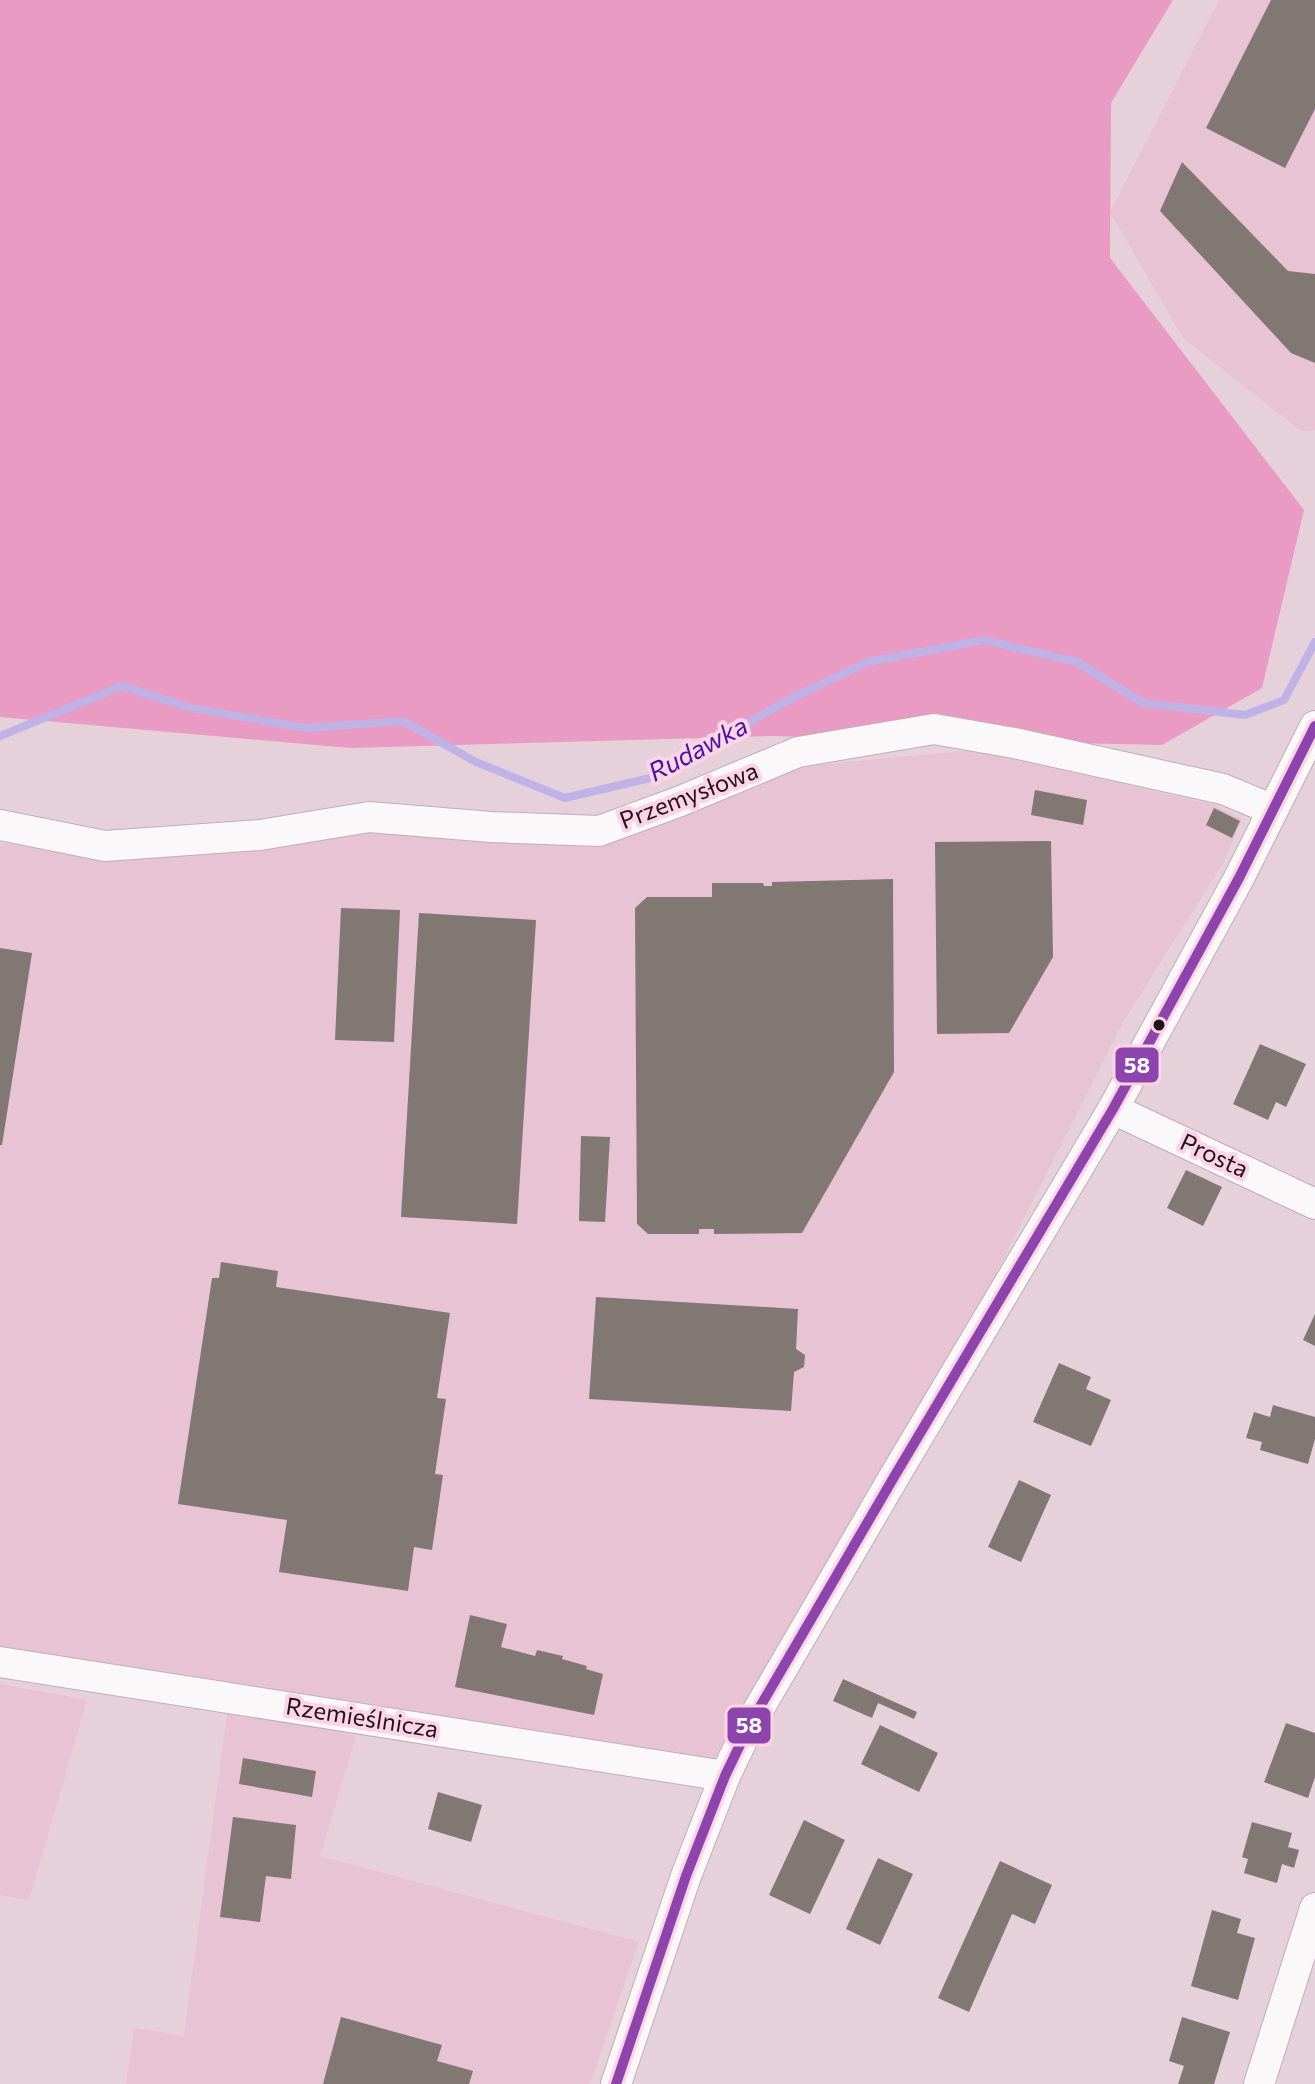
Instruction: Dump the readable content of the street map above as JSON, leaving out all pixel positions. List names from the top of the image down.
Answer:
{
  "streets": {
    "street": ["Przemysłowa", "Prosta", "Rzemieślnicza"]
  },
  "water": ["Rudawka"],
  "lines": ["transit line 58"]
}
